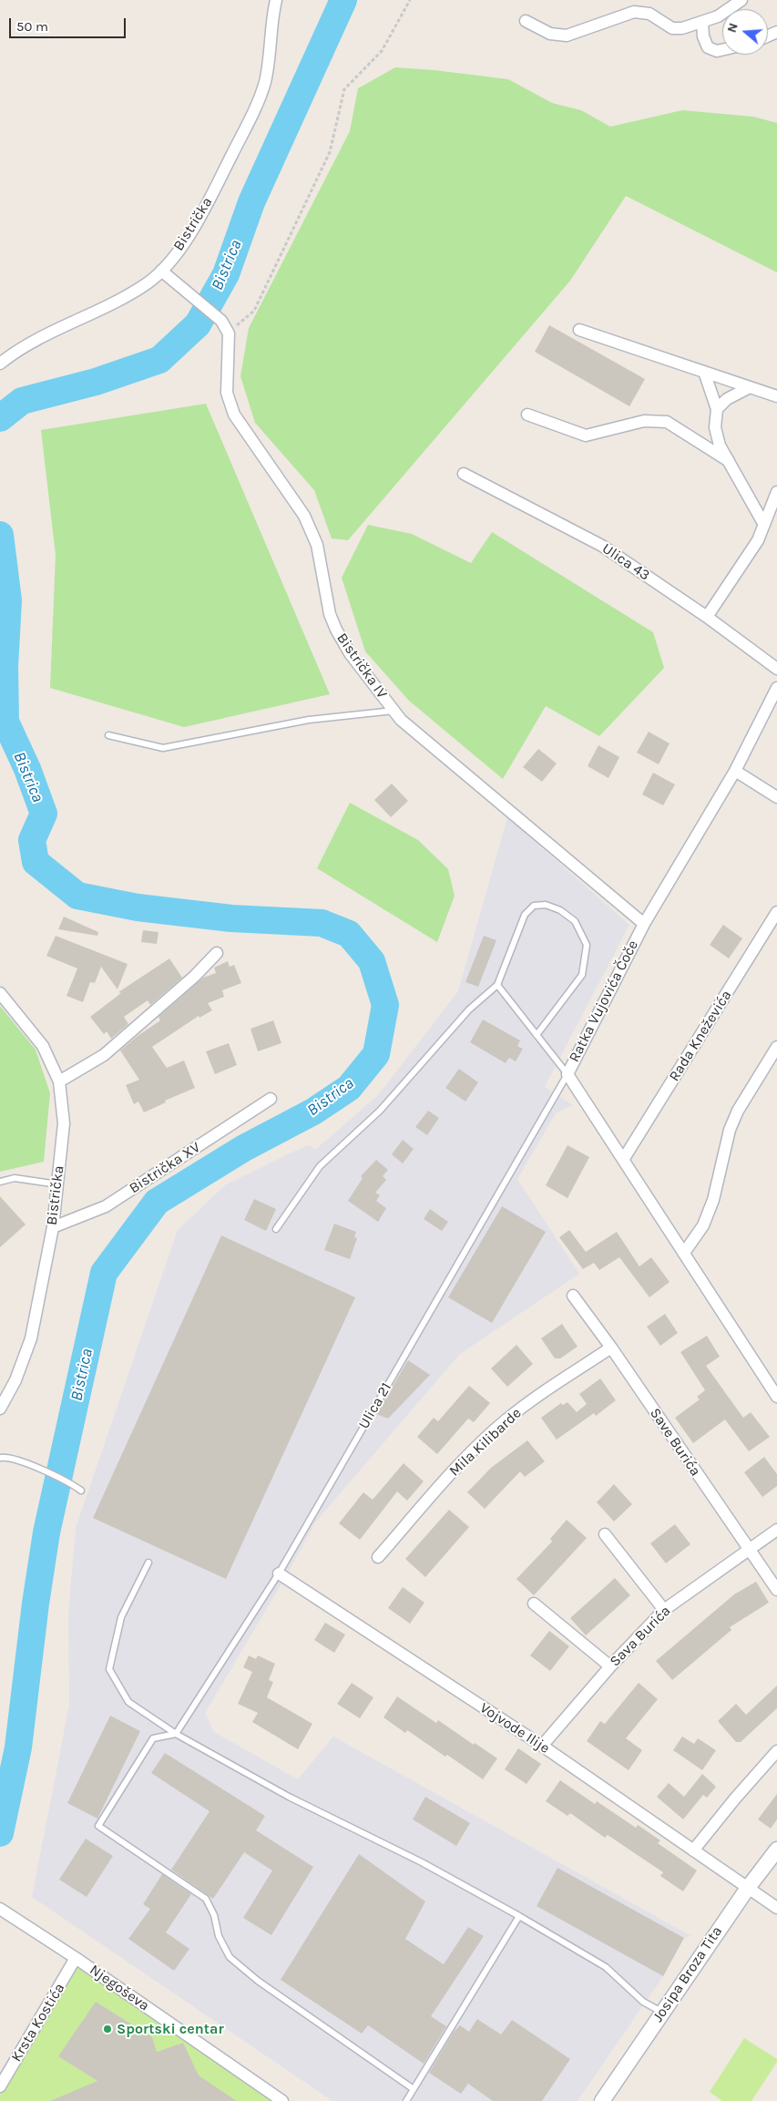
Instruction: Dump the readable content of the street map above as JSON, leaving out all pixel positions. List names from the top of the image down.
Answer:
{
  "streets": {
    "street": [
      "Bistrička",
      "Ulica 43",
      "Bistrička IV",
      "Ratka Vujovića Čoče",
      "Rada Kneževića",
      "Bistrička XV",
      "Mila Kilibarde",
      "Save Burića",
      "Sava Burića",
      "Vojvode Ilije",
      "Josipa Broza Tita",
      "Njegoševa",
      "Krsta Kostića"
    ],
    "lane": ["Ulica 21"]
  },
  "crossings": [
    ["Bistrička", "Bistrička XV"],
    ["Bistrička IV", "Ratka Vujovića Čoče"],
    ["Ratka Vujovića Čoče", "Rada Kneževića"],
    ["Ratka Vujovića Čoče", "Ulica 21"],
    ["Ulica 21", "Vojvode Ilije"],
    ["Mila Kilibarde", "Save Burića"],
    ["Save Burića", "Sava Burića"],
    ["Sava Burića", "Vojvode Ilije"],
    ["Vojvode Ilije", "Josipa Broza Tita"],
    ["Njegoševa", "Krsta Kostića"]
  ],
  "water": ["Bistrica"],
  "places": ["Sportski centar"],
  "scale_bar": "50 m",
  "north": "left"
}
